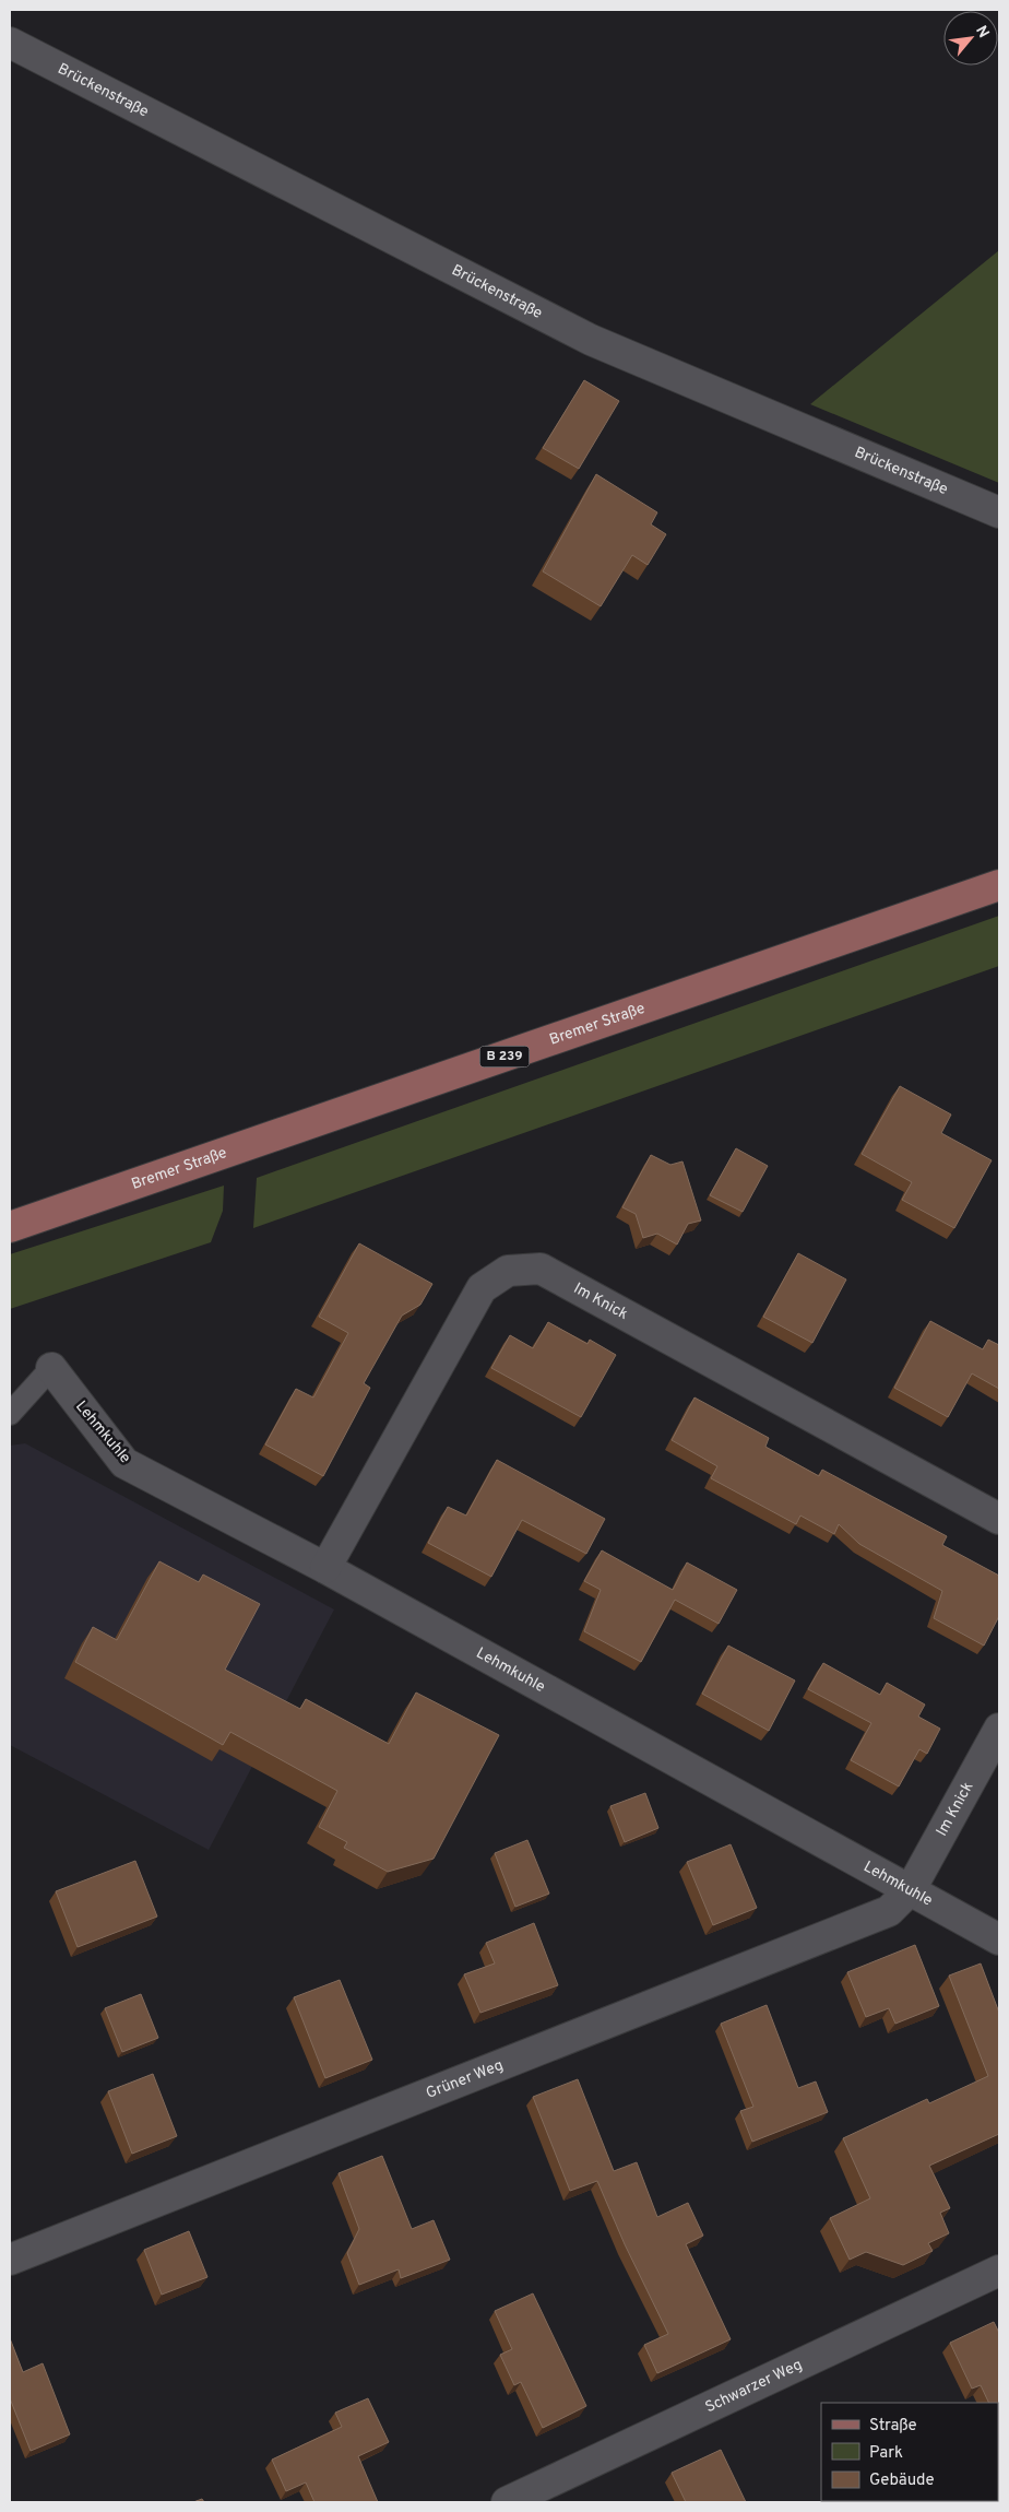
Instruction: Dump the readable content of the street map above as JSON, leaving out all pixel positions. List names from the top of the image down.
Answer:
{
  "streets": {
    "main road": ["Bremer Straße", "B 239"],
    "street": [
      "Brückenstraße",
      "Im Knick",
      "Lehmkuhle",
      "Grüner Weg",
      "Schwarzer Weg"
    ]
  },
  "crossings": [
    ["Im Knick", "Lehmkuhle"],
    ["Im Knick", "Grüner Weg"],
    ["Lehmkuhle", "Grüner Weg"]
  ],
  "legend": ["Straße", "Park", "Gebäude"],
  "north": "top right"
}
